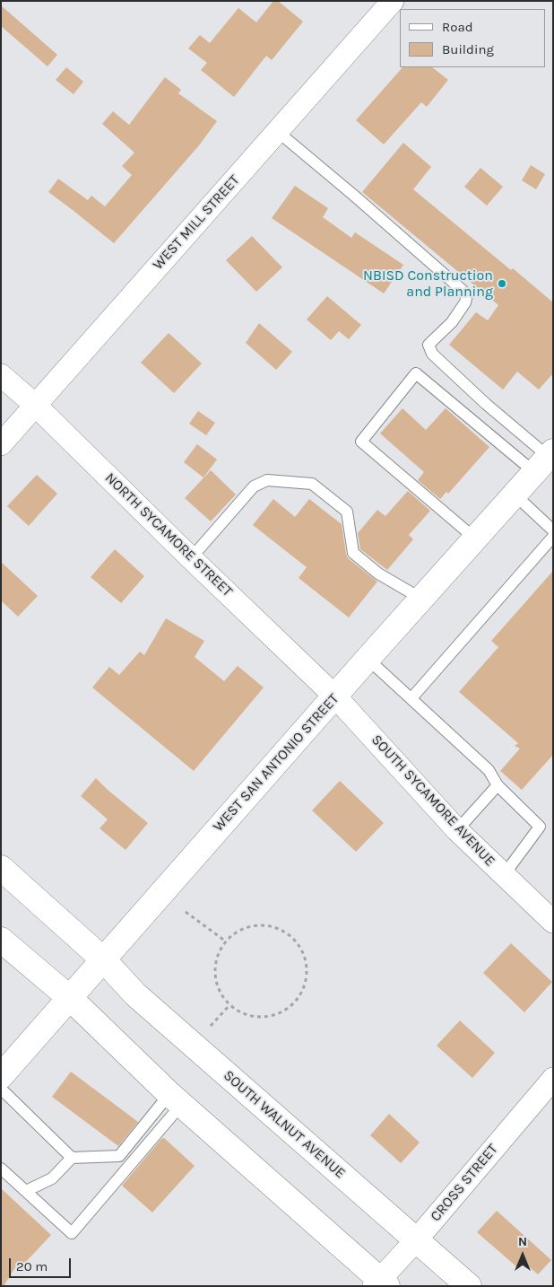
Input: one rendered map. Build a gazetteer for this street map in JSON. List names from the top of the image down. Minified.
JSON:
{"streets":{"main road":["WEST SAN ANTONIO STREET","SOUTH WALNUT AVENUE"],"street":["WEST MILL STREET","NORTH SYCAMORE STREET","SOUTH SYCAMORE AVENUE","CROSS STREET"]},"crossings":[["WEST MILL STREET","NORTH SYCAMORE STREET"],["NORTH SYCAMORE STREET","WEST SAN ANTONIO STREET"],["NORTH SYCAMORE STREET","SOUTH SYCAMORE AVENUE"],["WEST SAN ANTONIO STREET","SOUTH SYCAMORE AVENUE"],["WEST SAN ANTONIO STREET","SOUTH WALNUT AVENUE"],["SOUTH WALNUT AVENUE","CROSS STREET"]],"places":["NBISD Construction and Planning"],"legend":["Road","Building"],"scale_bar":"20 m","north":"top"}
